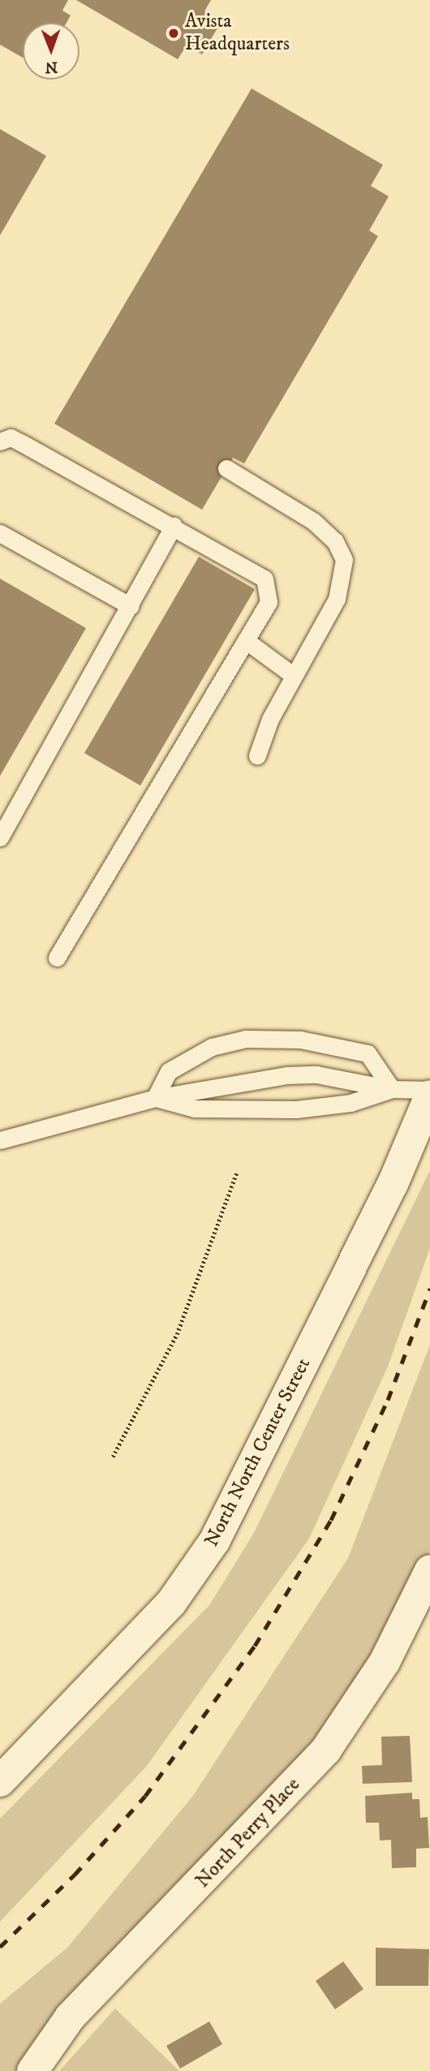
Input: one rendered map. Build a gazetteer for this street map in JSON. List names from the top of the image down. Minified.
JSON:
{"streets":{"street":["North North Center Street","North Perry Place"]},"places":["Avista Headquarters"],"north":"bottom"}
